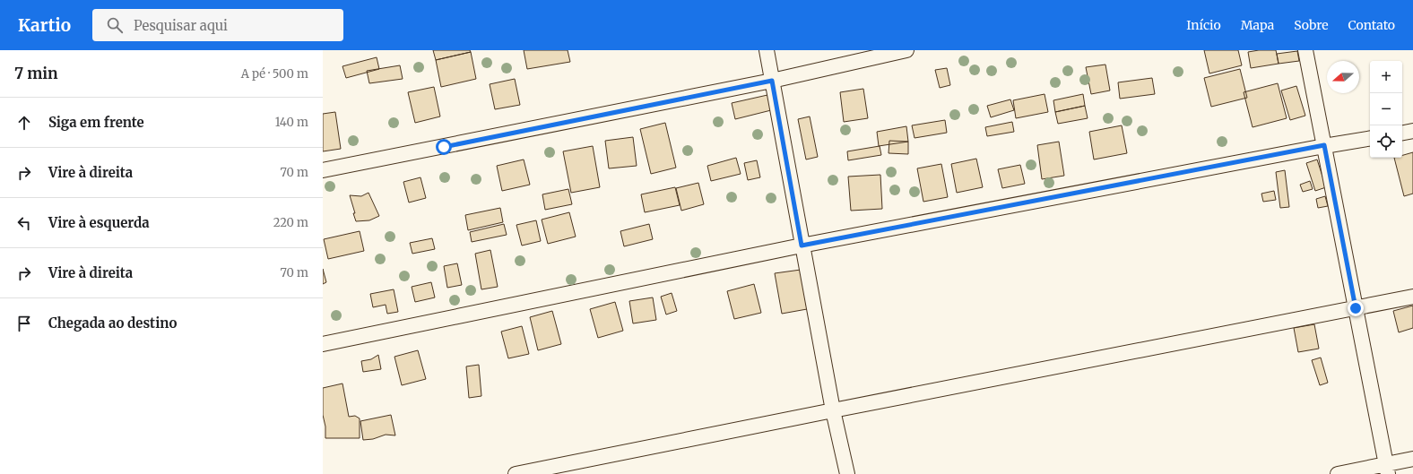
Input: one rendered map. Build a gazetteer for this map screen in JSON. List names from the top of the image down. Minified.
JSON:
{"north":"left","page":{"header":"Kartio","search":"Pesquisar aqui","nav":["Início","Mapa","Sobre","Contato"],"heading":["7 min","A pé · 500 m"],"map_buttons":["+","−"],"list":[["Siga em frente","140 m"],["Vire à direita","70 m"],["Vire à esquerda","220 m"],["Vire à direita","70 m"],"Chegada ao destino"]}}
